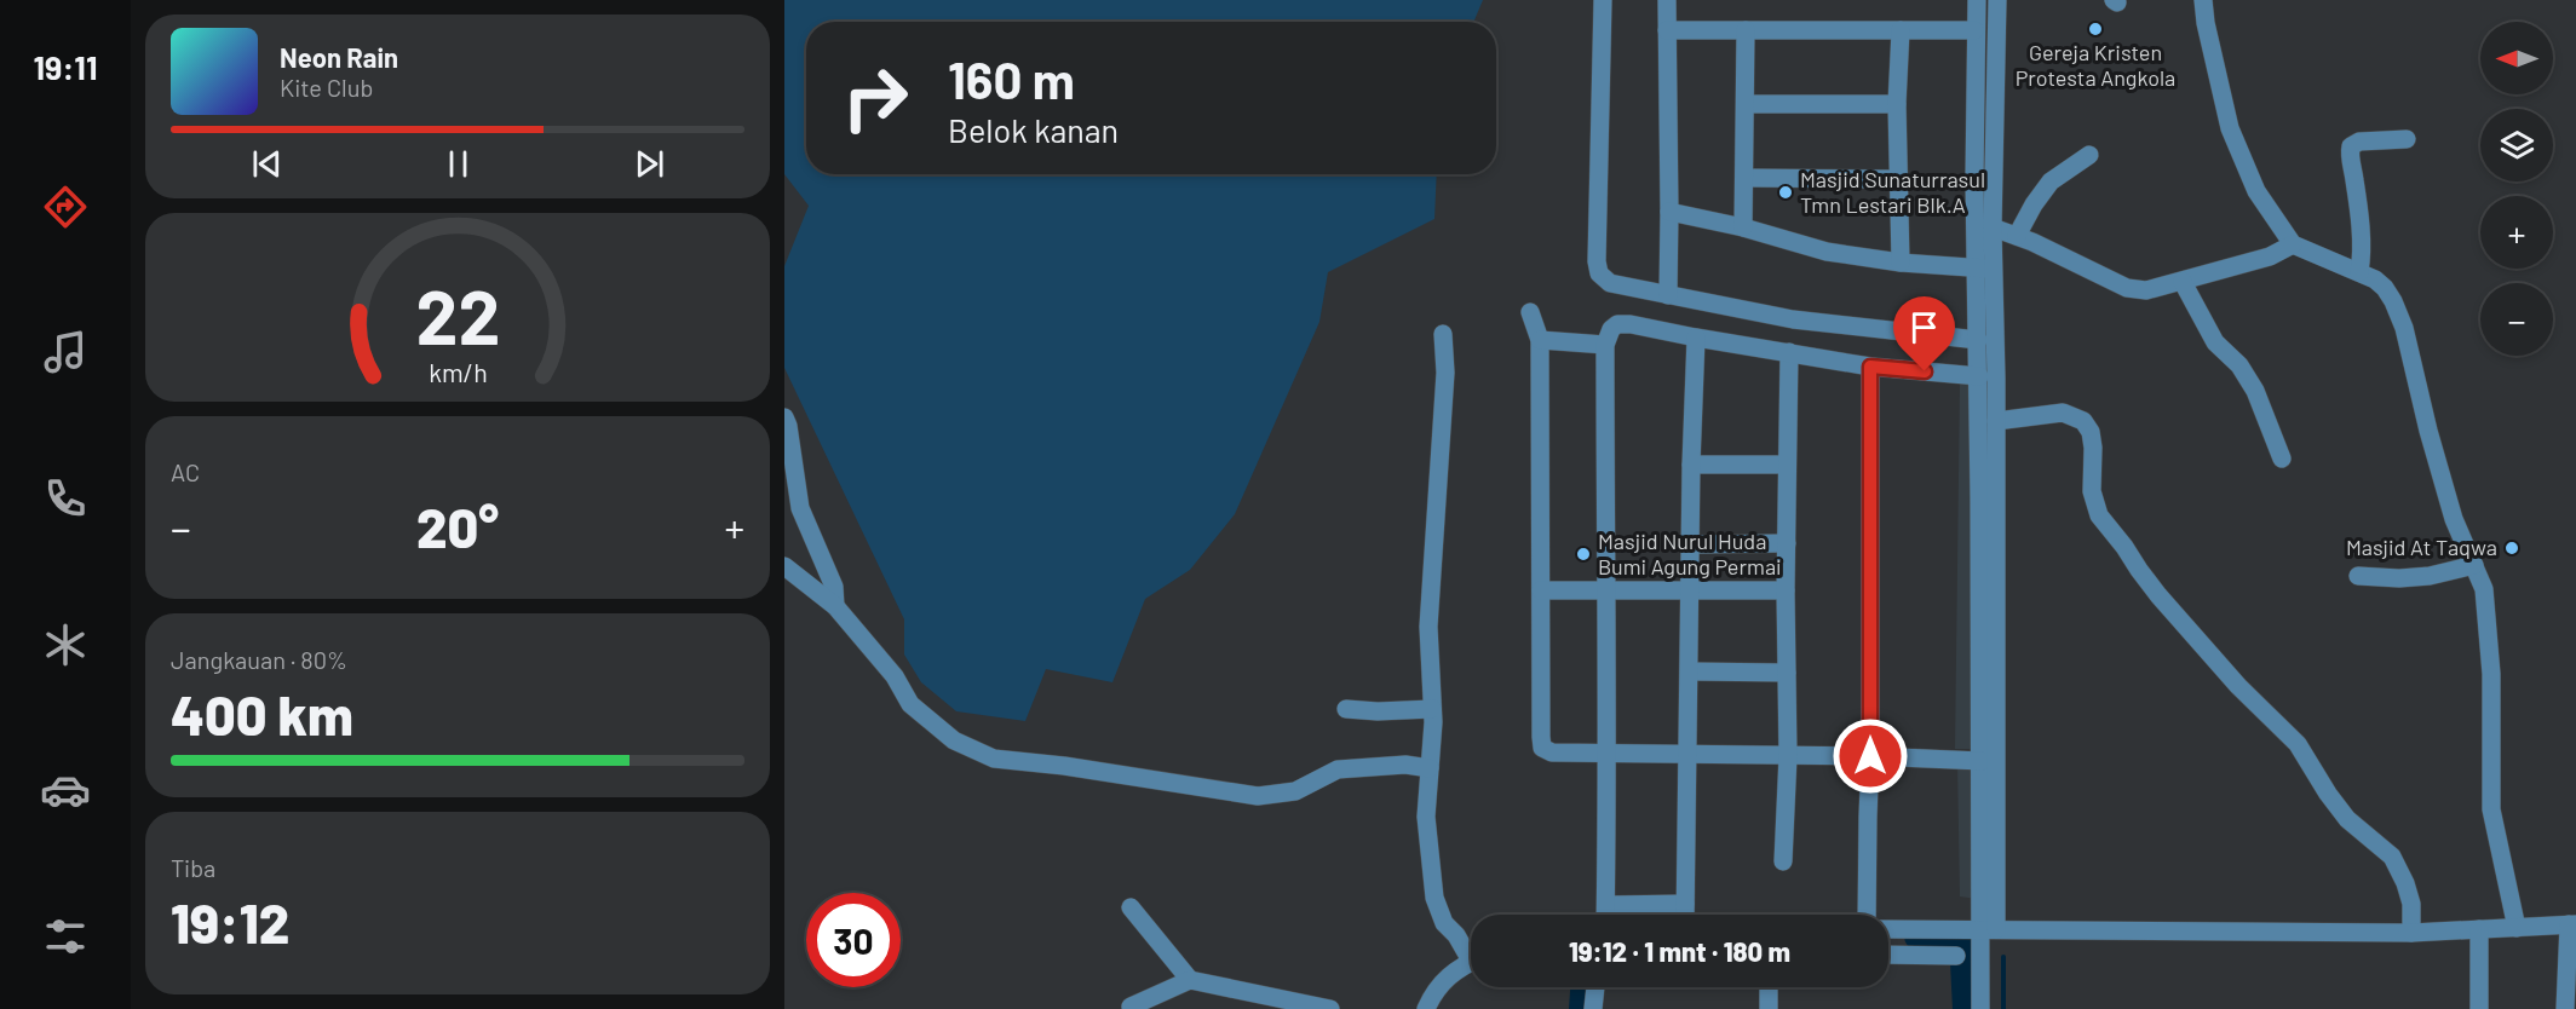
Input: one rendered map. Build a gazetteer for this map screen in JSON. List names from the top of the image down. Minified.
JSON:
{"places":["Gereja Kristen Protesta Angkola","Masjid Sunaturrasul Tmn Lestari Blk.A","Masjid At Taqwa","Masjid Nurul Huda Bumi Agung Permai"],"north":"left","page":{"tabs":"19:11","map_buttons":["+","−"],"turn":["160 m","Belok kanan"],"song":["Neon Rain","Kite Club"],"tile":["AC",["Jangkauan · 80%","400 km"],["Tiba","19:12"]],"heat":["−","20°","+"],"limit":"30","trip":"19:12 · 1 mnt · 180 m","gauge":["22","km/h"]}}
